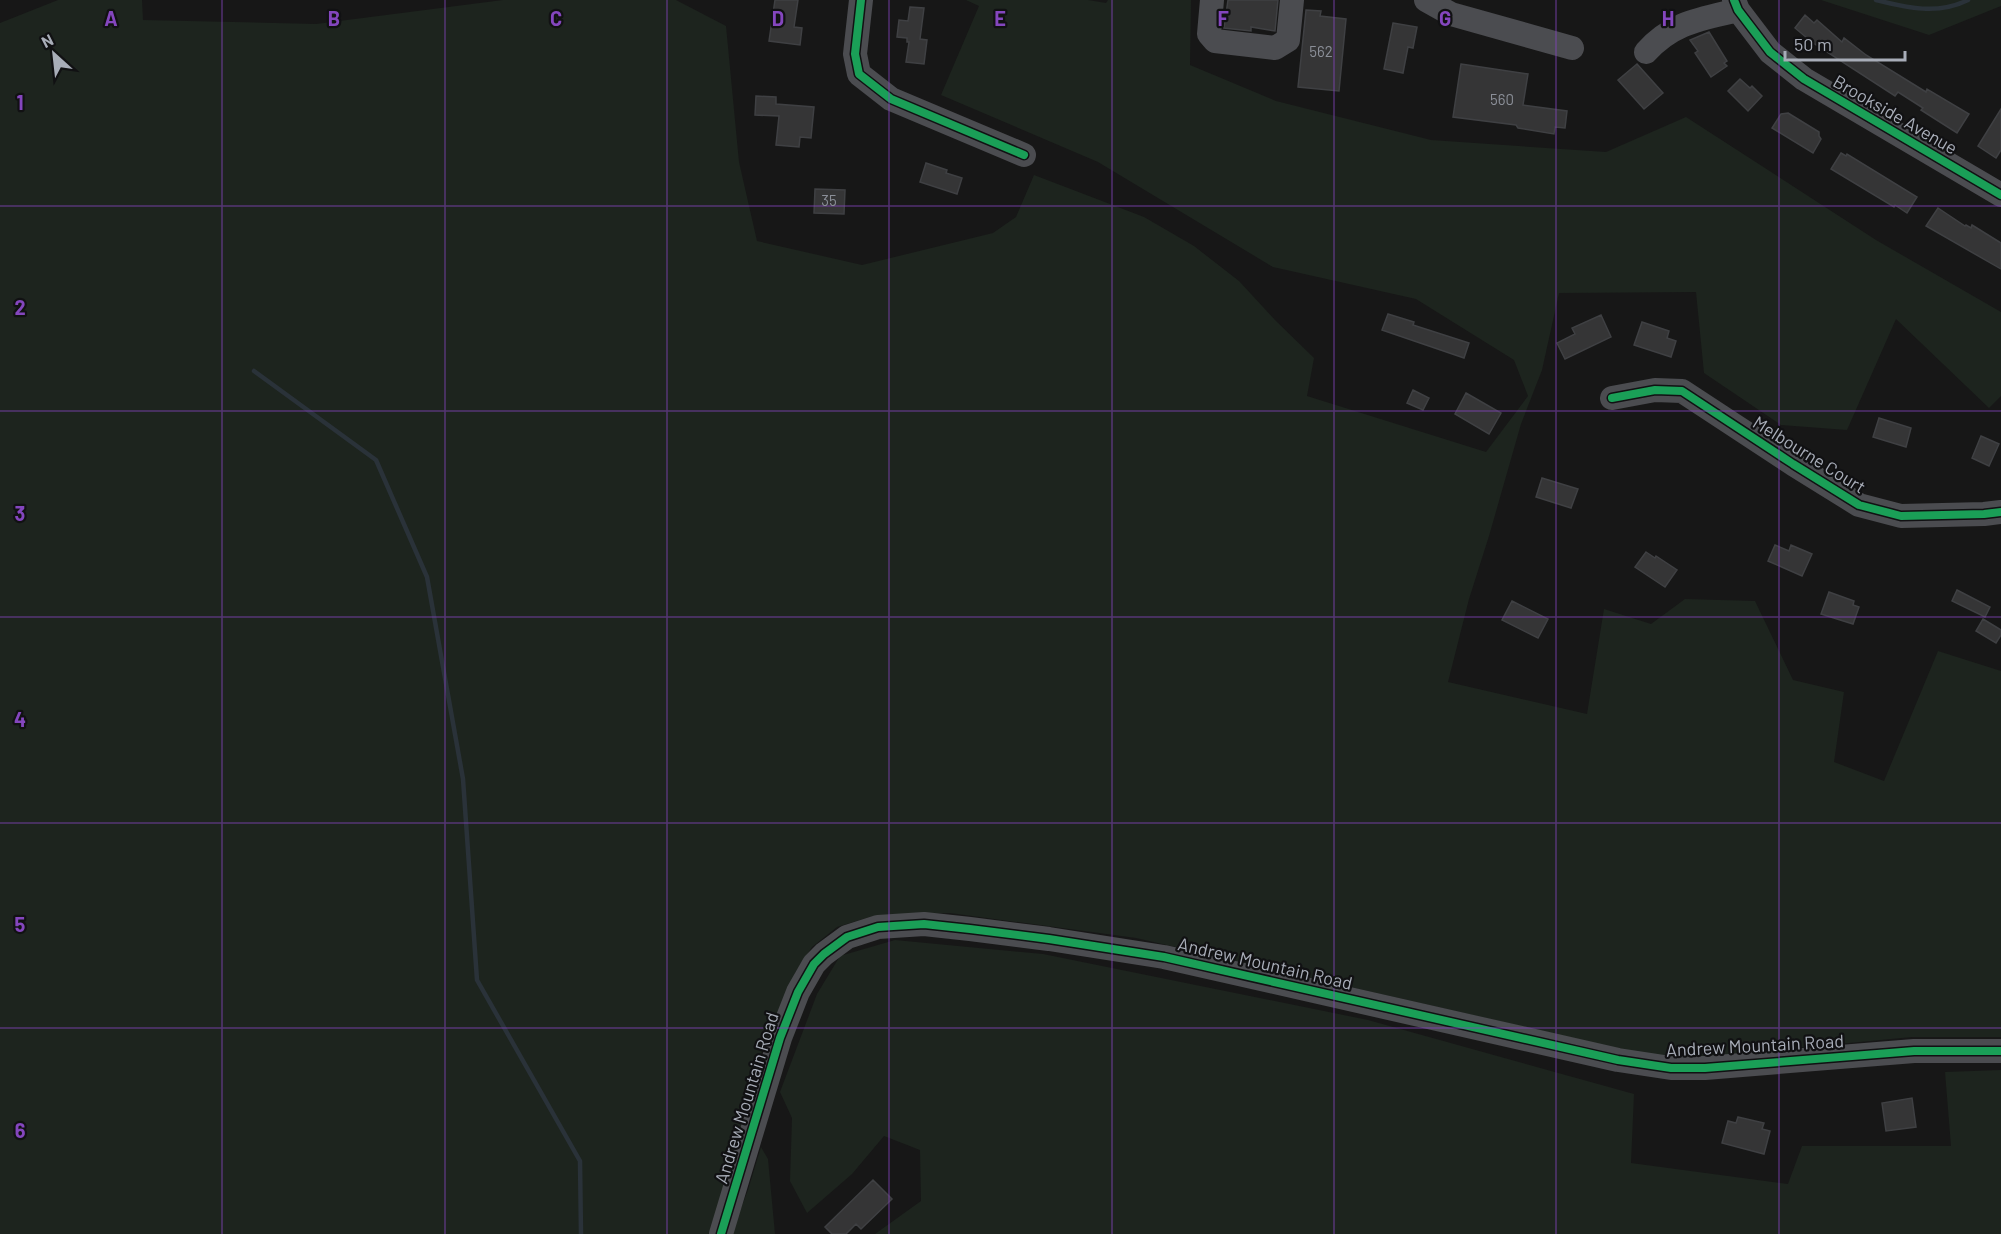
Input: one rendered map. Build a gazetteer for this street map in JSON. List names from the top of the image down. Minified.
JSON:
{"streets":{"street":["Brookside Avenue","Melbourne Court","Andrew Mountain Road"]},"house_numbers":["562","560","35"],"scale_bar":"50 m","north":"top left","grid":{"columns":["A","B","C","D","E","F","G","H"],"rows":["1","2","3","4","5","6"]}}
